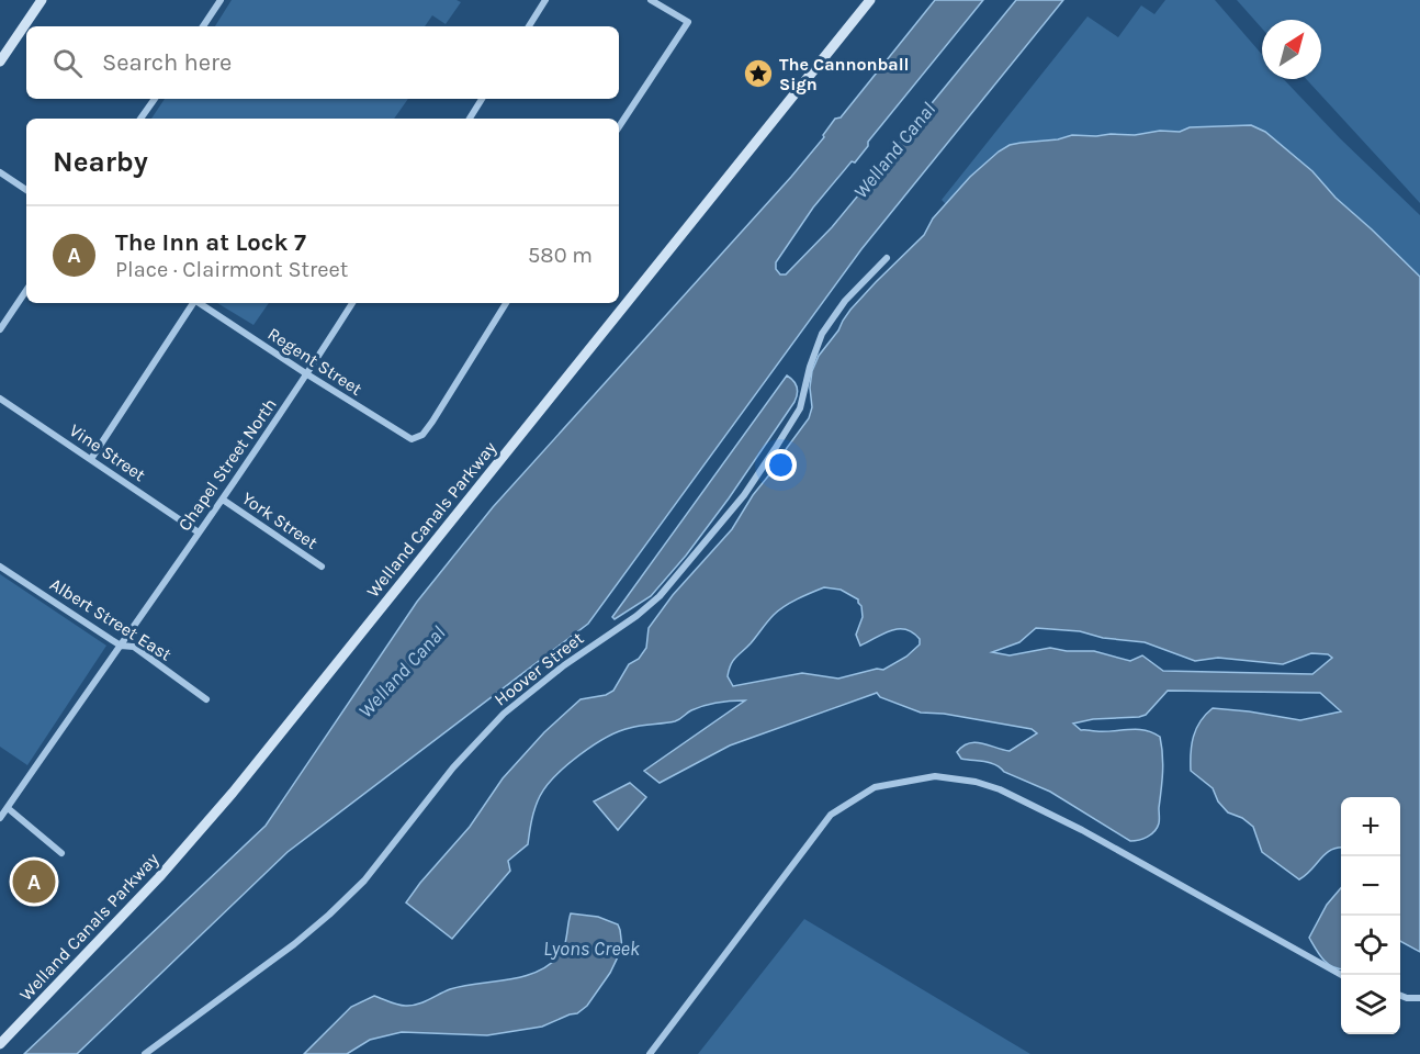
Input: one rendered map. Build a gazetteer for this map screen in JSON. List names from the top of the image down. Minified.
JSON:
{"streets":{"street":["Regent Street","Vine Street","Chapel Street North","Welland Canals Parkway","York Street","Albert Street East","Hoover Street"]},"crossings":[["Regent Street","Chapel Street North"],["Vine Street","Chapel Street North"],["Chapel Street North","York Street"],["Chapel Street North","Albert Street East"]],"water":["Welland Canal","Lyons Creek"],"places":{"place":["The Cannonball Sign"]},"north":"top right","page":{"search":"Search here","heading":"Nearby","list":[{"mark":"A","name":"The Inn at Lock 7","note":"Place · Clairmont Street","value":"580 m"}],"map_buttons":["+","−"],"pins":"A"}}
